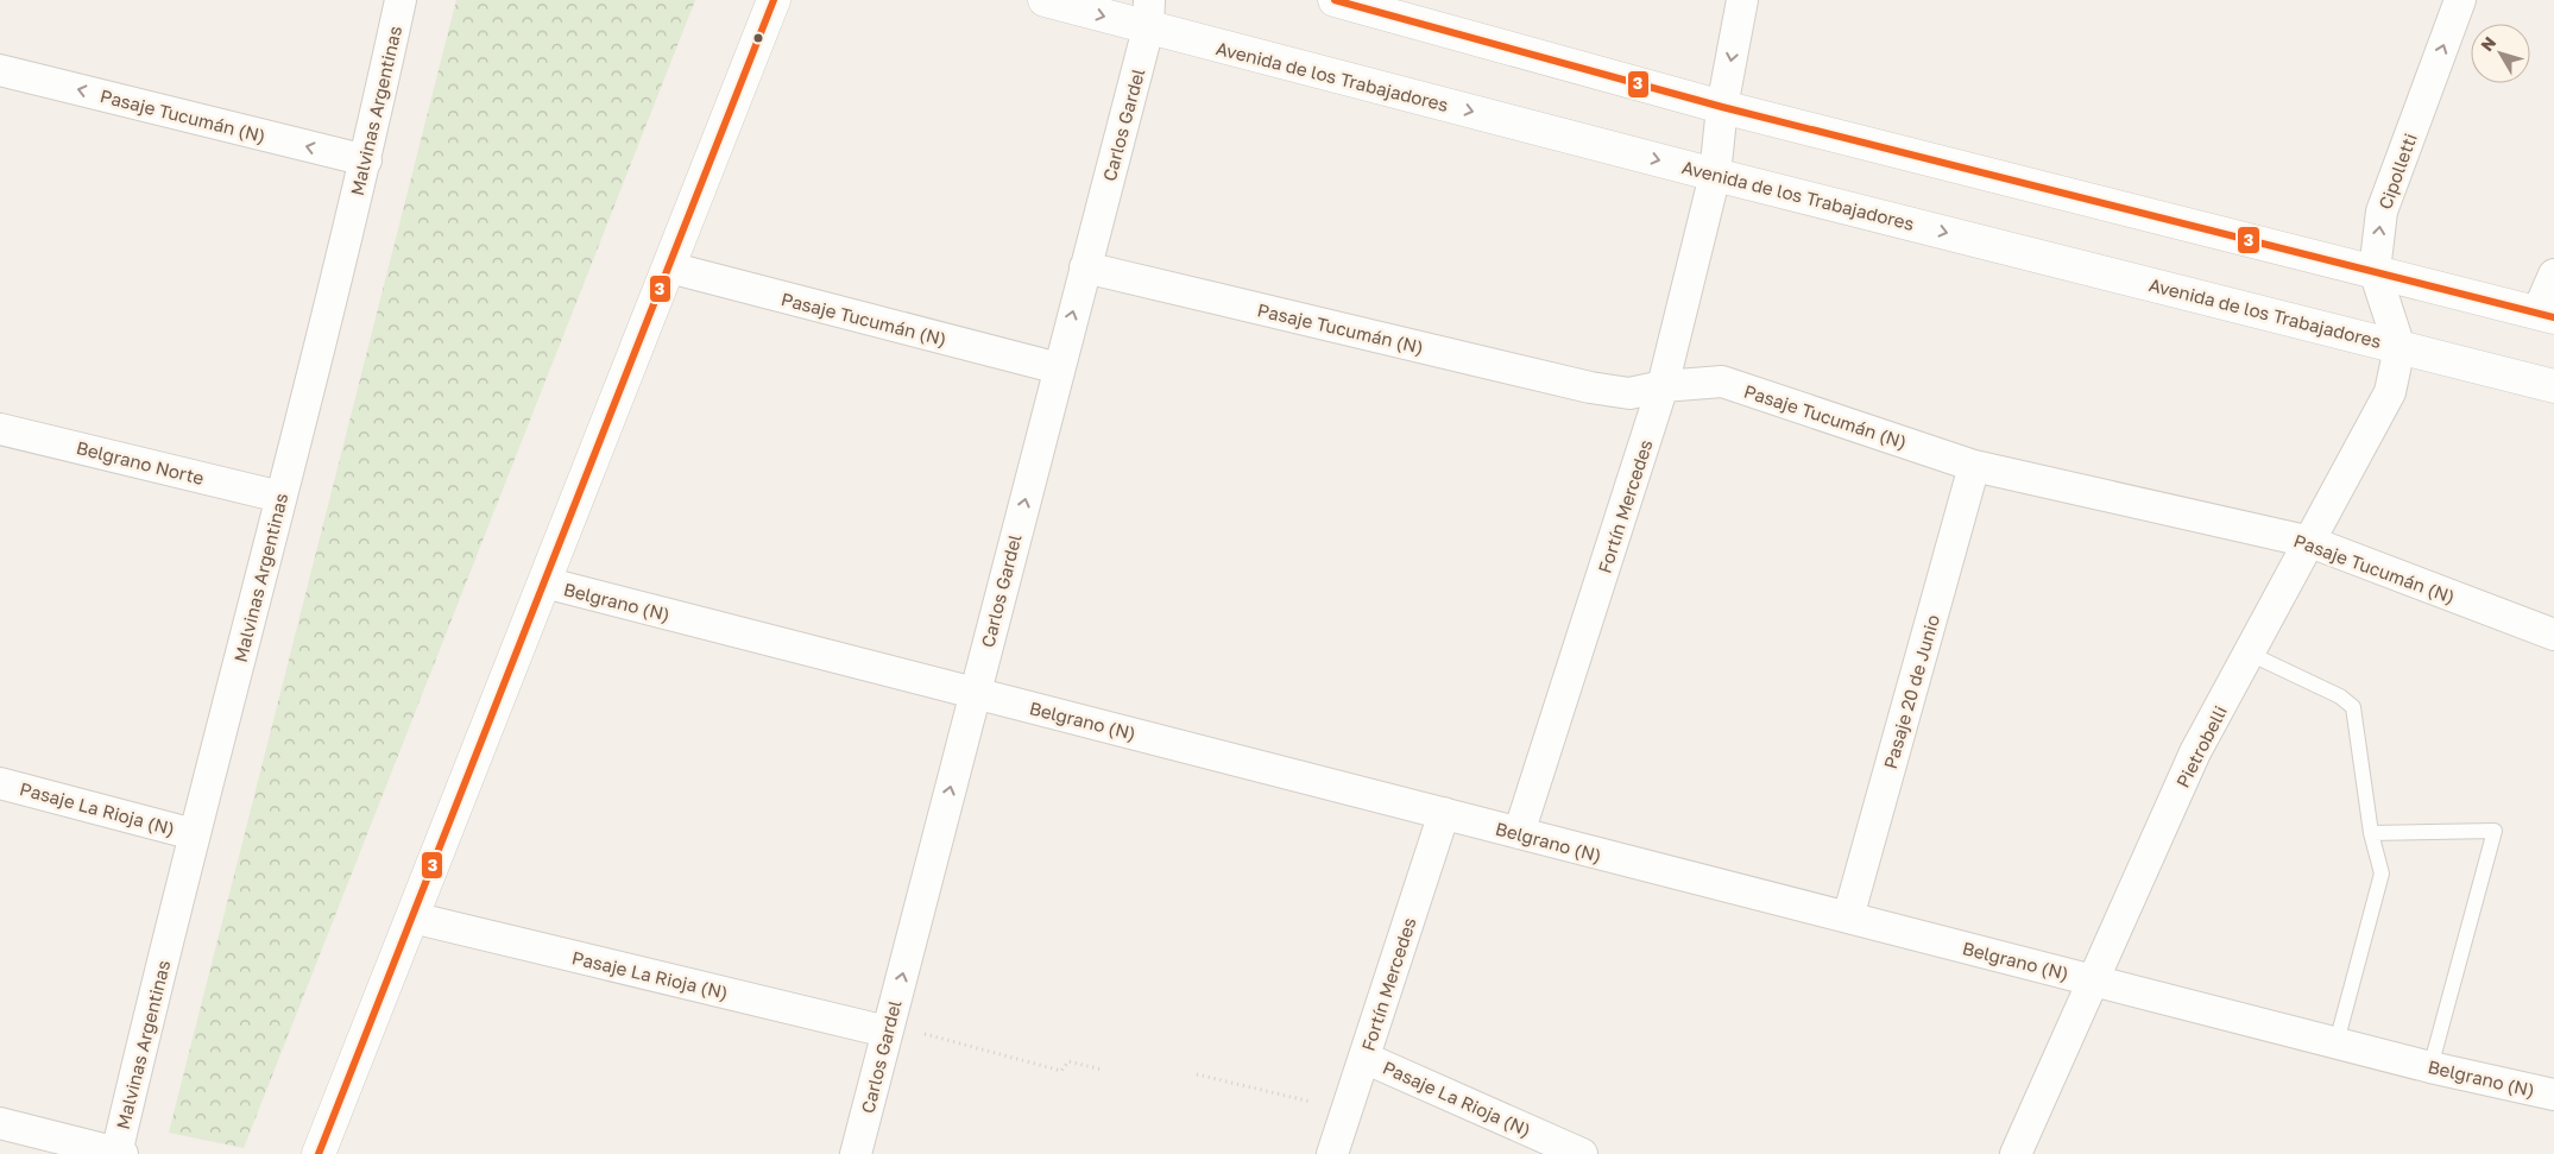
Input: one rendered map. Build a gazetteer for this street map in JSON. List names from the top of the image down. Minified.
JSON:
{"streets":{"street":["Avenida de los Trabajadores","Malvinas Argentinas","Pasaje Tucumán (N)","Carlos Gardel","Cipolletti","Belgrano Norte","Fortín Mercedes","Belgrano (N)","Pasaje 20 de Junio","Pietrobelli","Pasaje La Rioja (N)"]},"crossings":[["Avenida de los Trabajadores","Carlos Gardel"],["Avenida de los Trabajadores","Cipolletti"],["Avenida de los Trabajadores","Fortín Mercedes"],["Avenida de los Trabajadores","Pietrobelli"],["Malvinas Argentinas","Pasaje Tucumán (N)"],["Malvinas Argentinas","Belgrano Norte"],["Malvinas Argentinas","Pasaje La Rioja (N)"],["Pasaje Tucumán (N)","Carlos Gardel"],["Pasaje Tucumán (N)","Fortín Mercedes"],["Pasaje Tucumán (N)","Pasaje 20 de Junio"],["Pasaje Tucumán (N)","Pietrobelli"],["Carlos Gardel","Belgrano (N)"],["Carlos Gardel","Pasaje La Rioja (N)"],["Cipolletti","Pietrobelli"],["Fortín Mercedes","Belgrano (N)"],["Fortín Mercedes","Pasaje La Rioja (N)"],["Belgrano (N)","Pasaje 20 de Junio"],["Belgrano (N)","Pietrobelli"]],"one_way":["Carlos Gardel","Cipolletti"],"lines":["transit line 3"],"north":"top left"}
